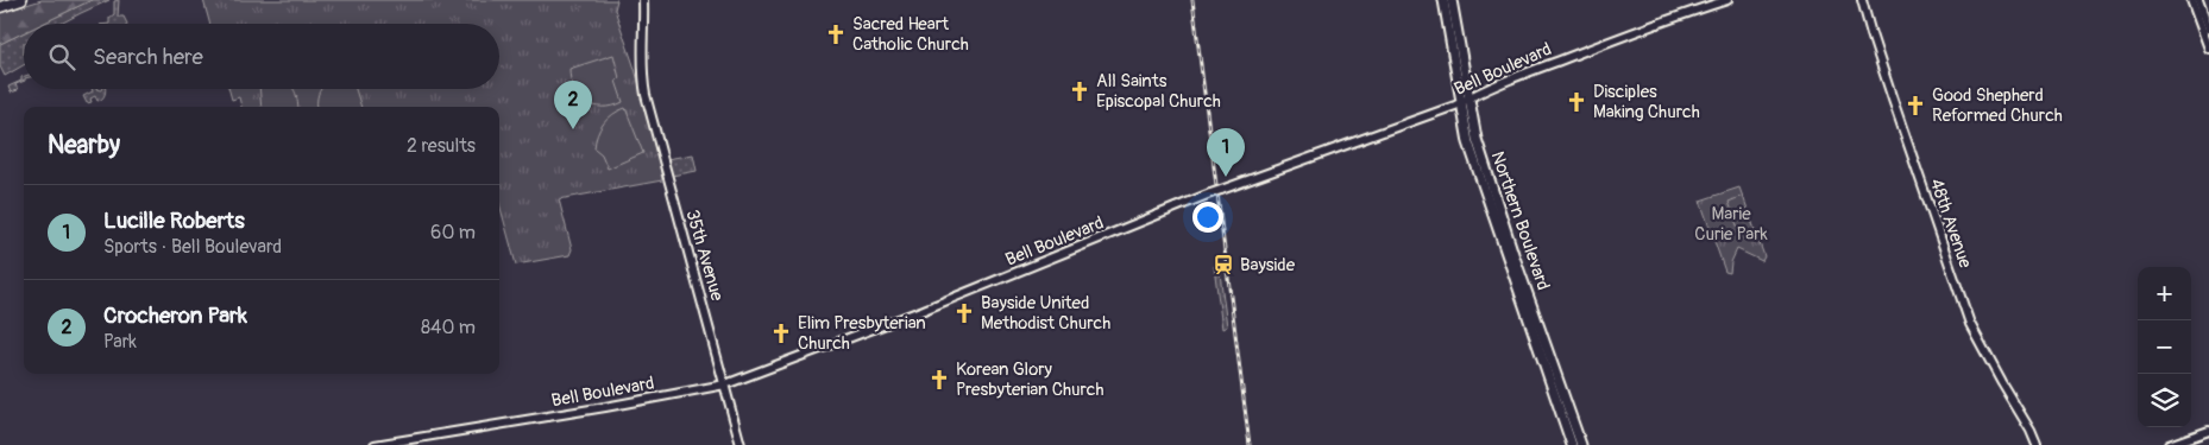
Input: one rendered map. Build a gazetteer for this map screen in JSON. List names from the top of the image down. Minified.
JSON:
{"streets":{"main road":["Northern Boulevard"],"street":["Bell Boulevard","48th Avenue","35th Avenue"]},"crossings":[["Bell Boulevard","Northern Boulevard"],["Bell Boulevard","35th Avenue"]],"parks":["Marie Curie Park"],"places":{"church":["Sacred Heart Catholic Church","All Saints Episcopal Church","Disciples Making Church","Good Shepherd Reformed Church","Bayside United Methodist Church","Elim Presbyterian Church","Korean Glory Presbyterian Church"],"station":["Bayside"]},"page":{"search":"Search here","pins":["2","1"],"heading":["Nearby","2 results"],"list":[{"mark":"1","name":"Lucille Roberts","note":"Sports · Bell Boulevard","value":"60 m"},{"mark":"2","name":"Crocheron Park","note":"Park","value":"840 m"}],"map_buttons":["+","−"]}}
